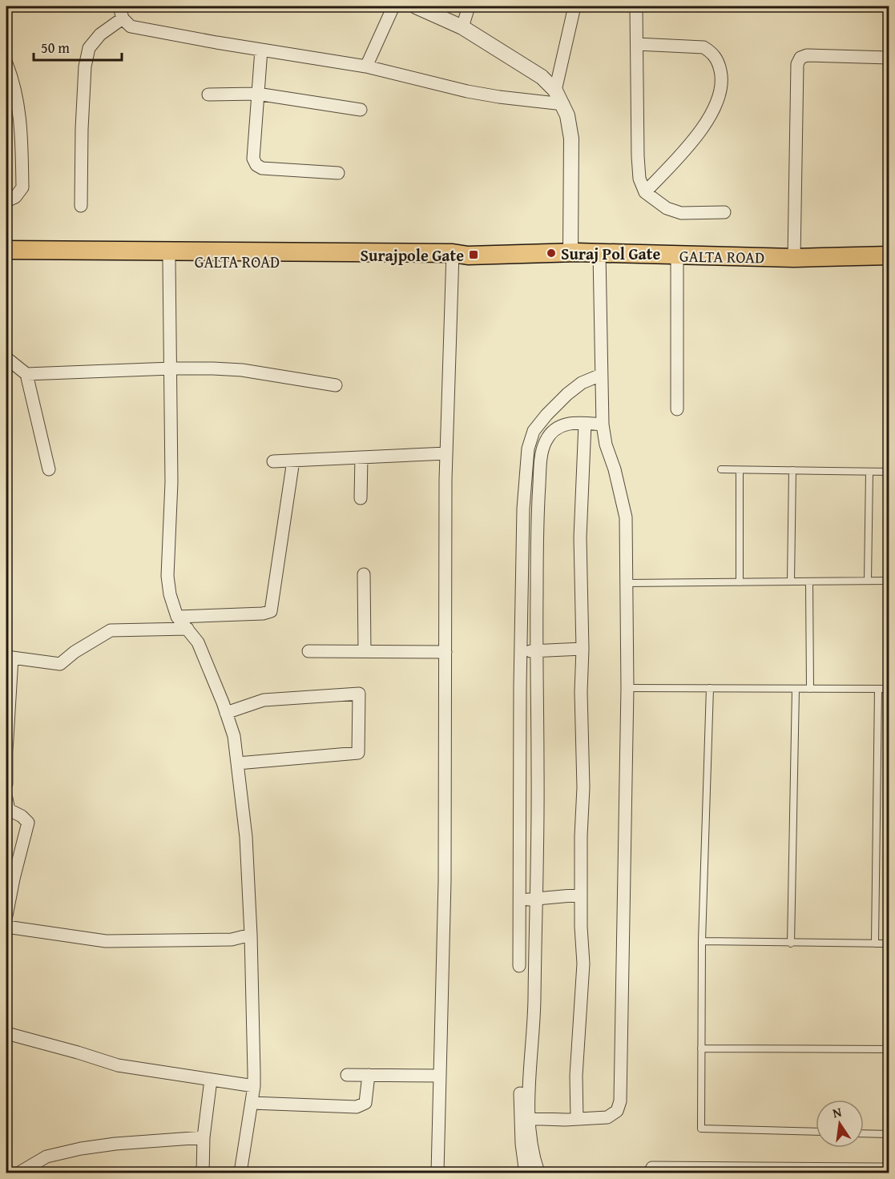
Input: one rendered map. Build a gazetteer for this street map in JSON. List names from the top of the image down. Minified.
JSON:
{"streets":{"main road":["GALTA ROAD"]},"places":{"other":["Suraj Pol Gate"],"transit":["Surajpole Gate"]},"scale_bar":"50 m","north":"top"}
